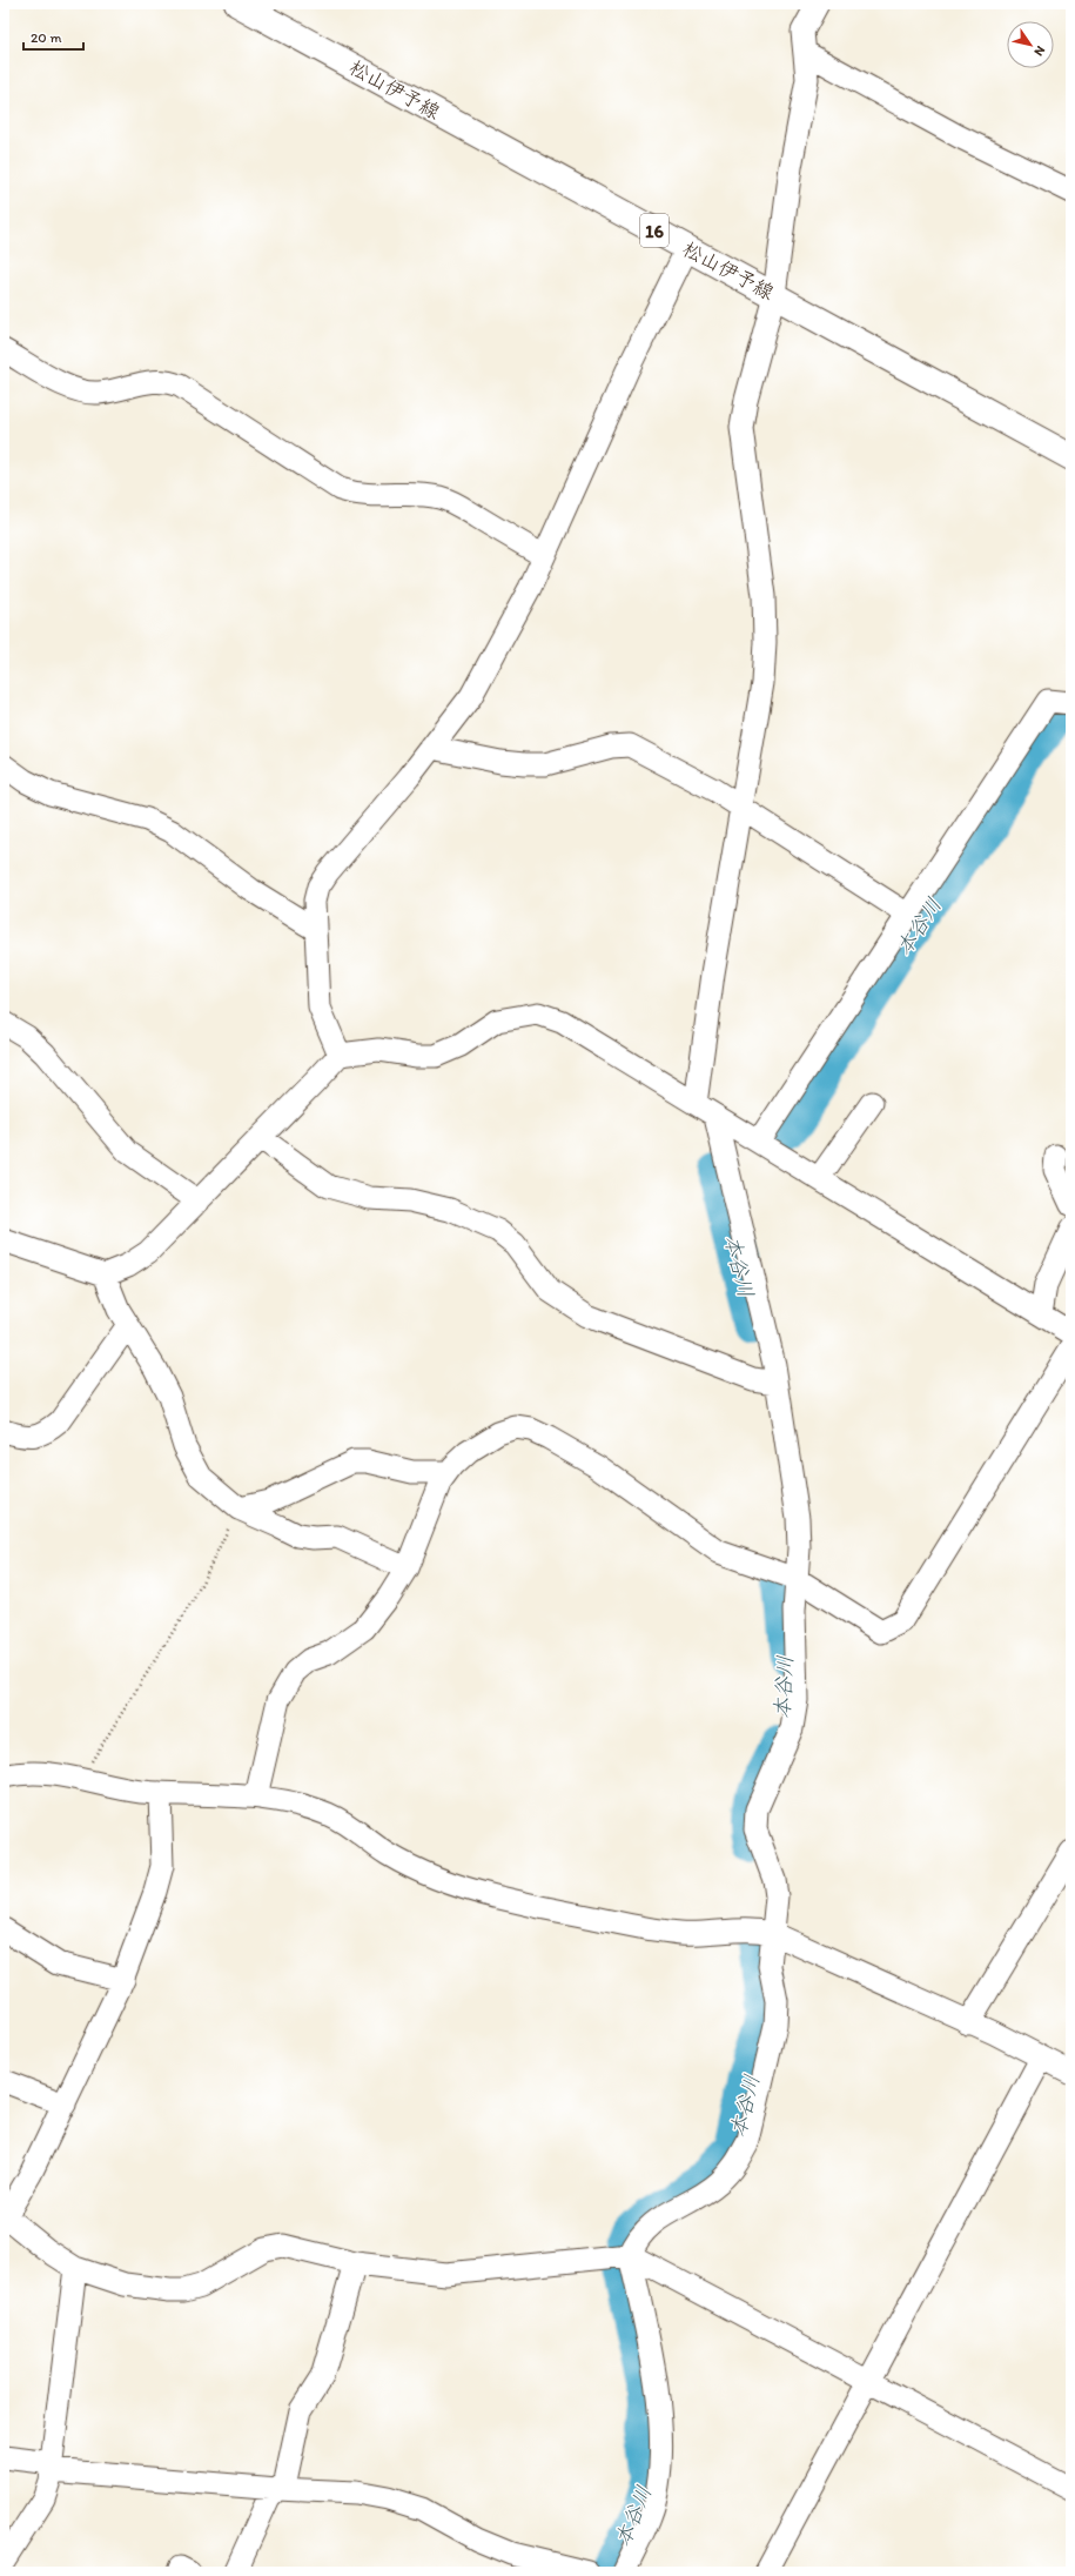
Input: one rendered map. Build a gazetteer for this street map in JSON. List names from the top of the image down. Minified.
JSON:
{"streets":{"main road":["松山伊予線","16"]},"water":["本谷川"],"scale_bar":"20 m","north":"bottom right"}
